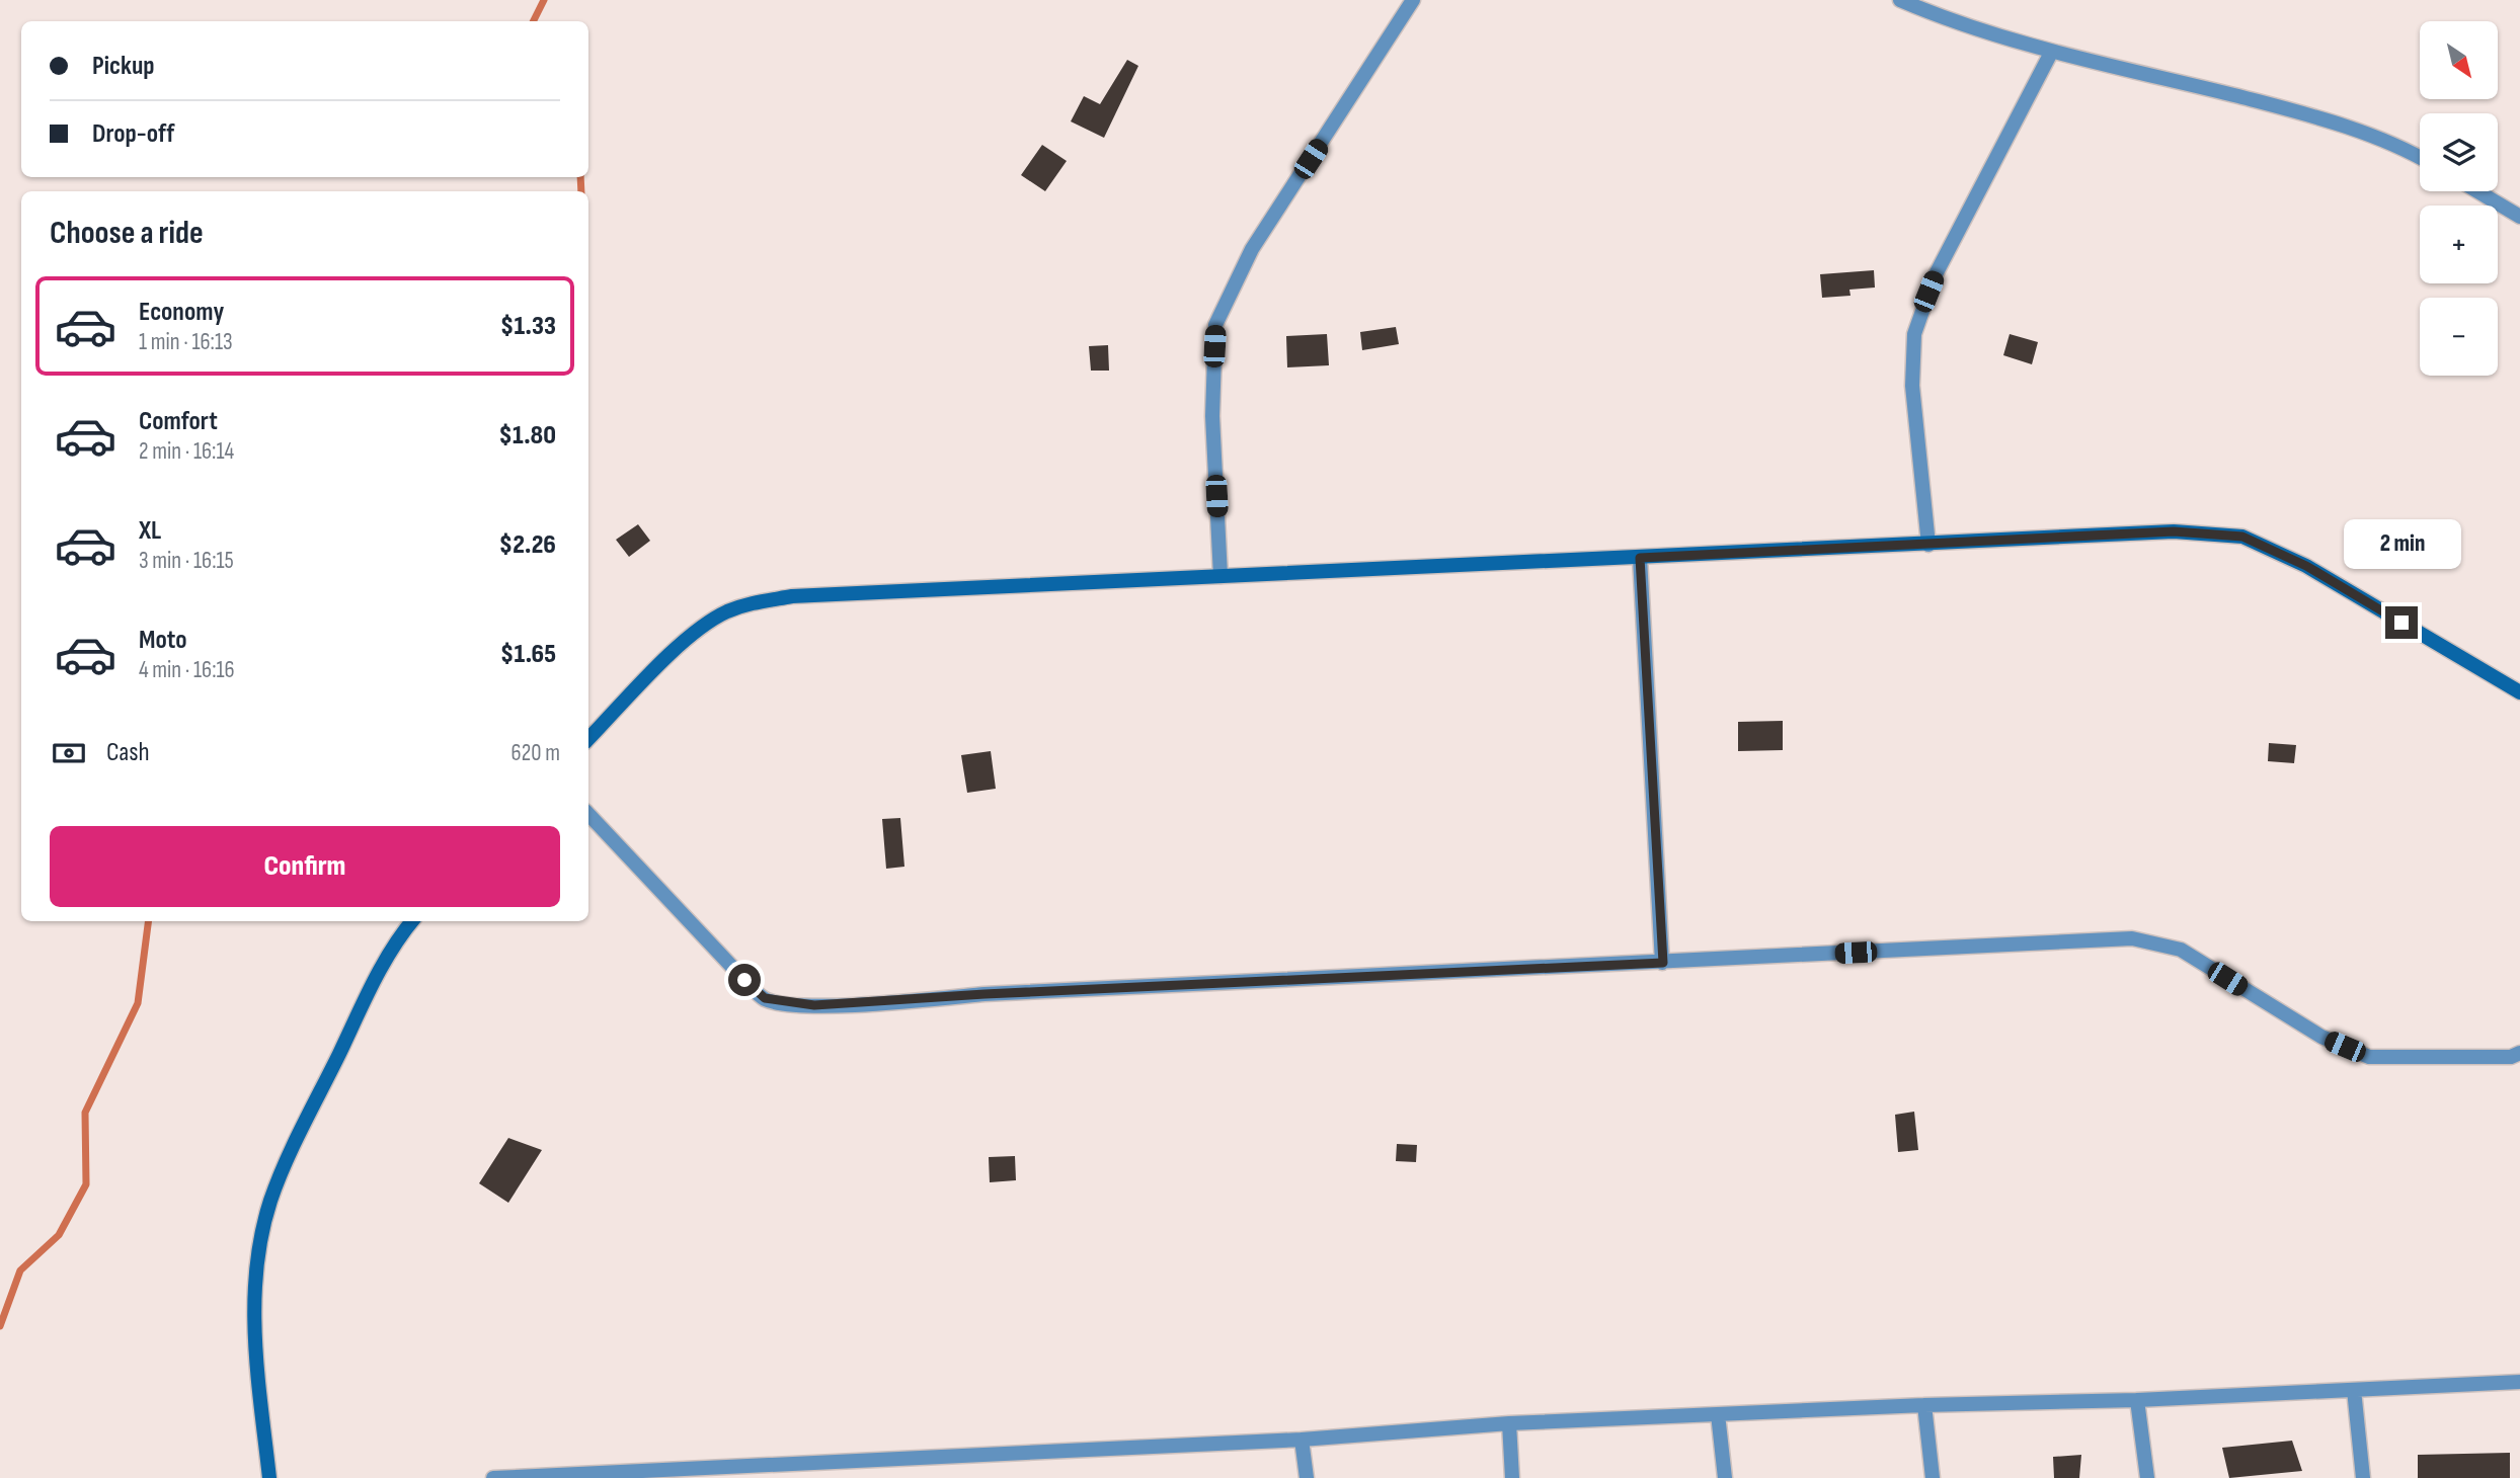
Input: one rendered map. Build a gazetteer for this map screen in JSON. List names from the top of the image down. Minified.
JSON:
{"north":"bottom right","page":{"map_buttons":["+","−"],"banner":["Pickup","Drop-off"],"heading":"Choose a ride","list":[{"name":"Economy","note":"1 min · 16:13","value":"$1.33"},{"name":"Comfort","note":"2 min · 16:14","value":"$1.80"},{"name":"XL","note":"3 min · 16:15","value":"$2.26"},{"name":"Moto","note":"4 min · 16:16","value":"$1.65"}],"bubble":"2 min","pay":["Cash","620 m"],"buttons":"Confirm"}}
